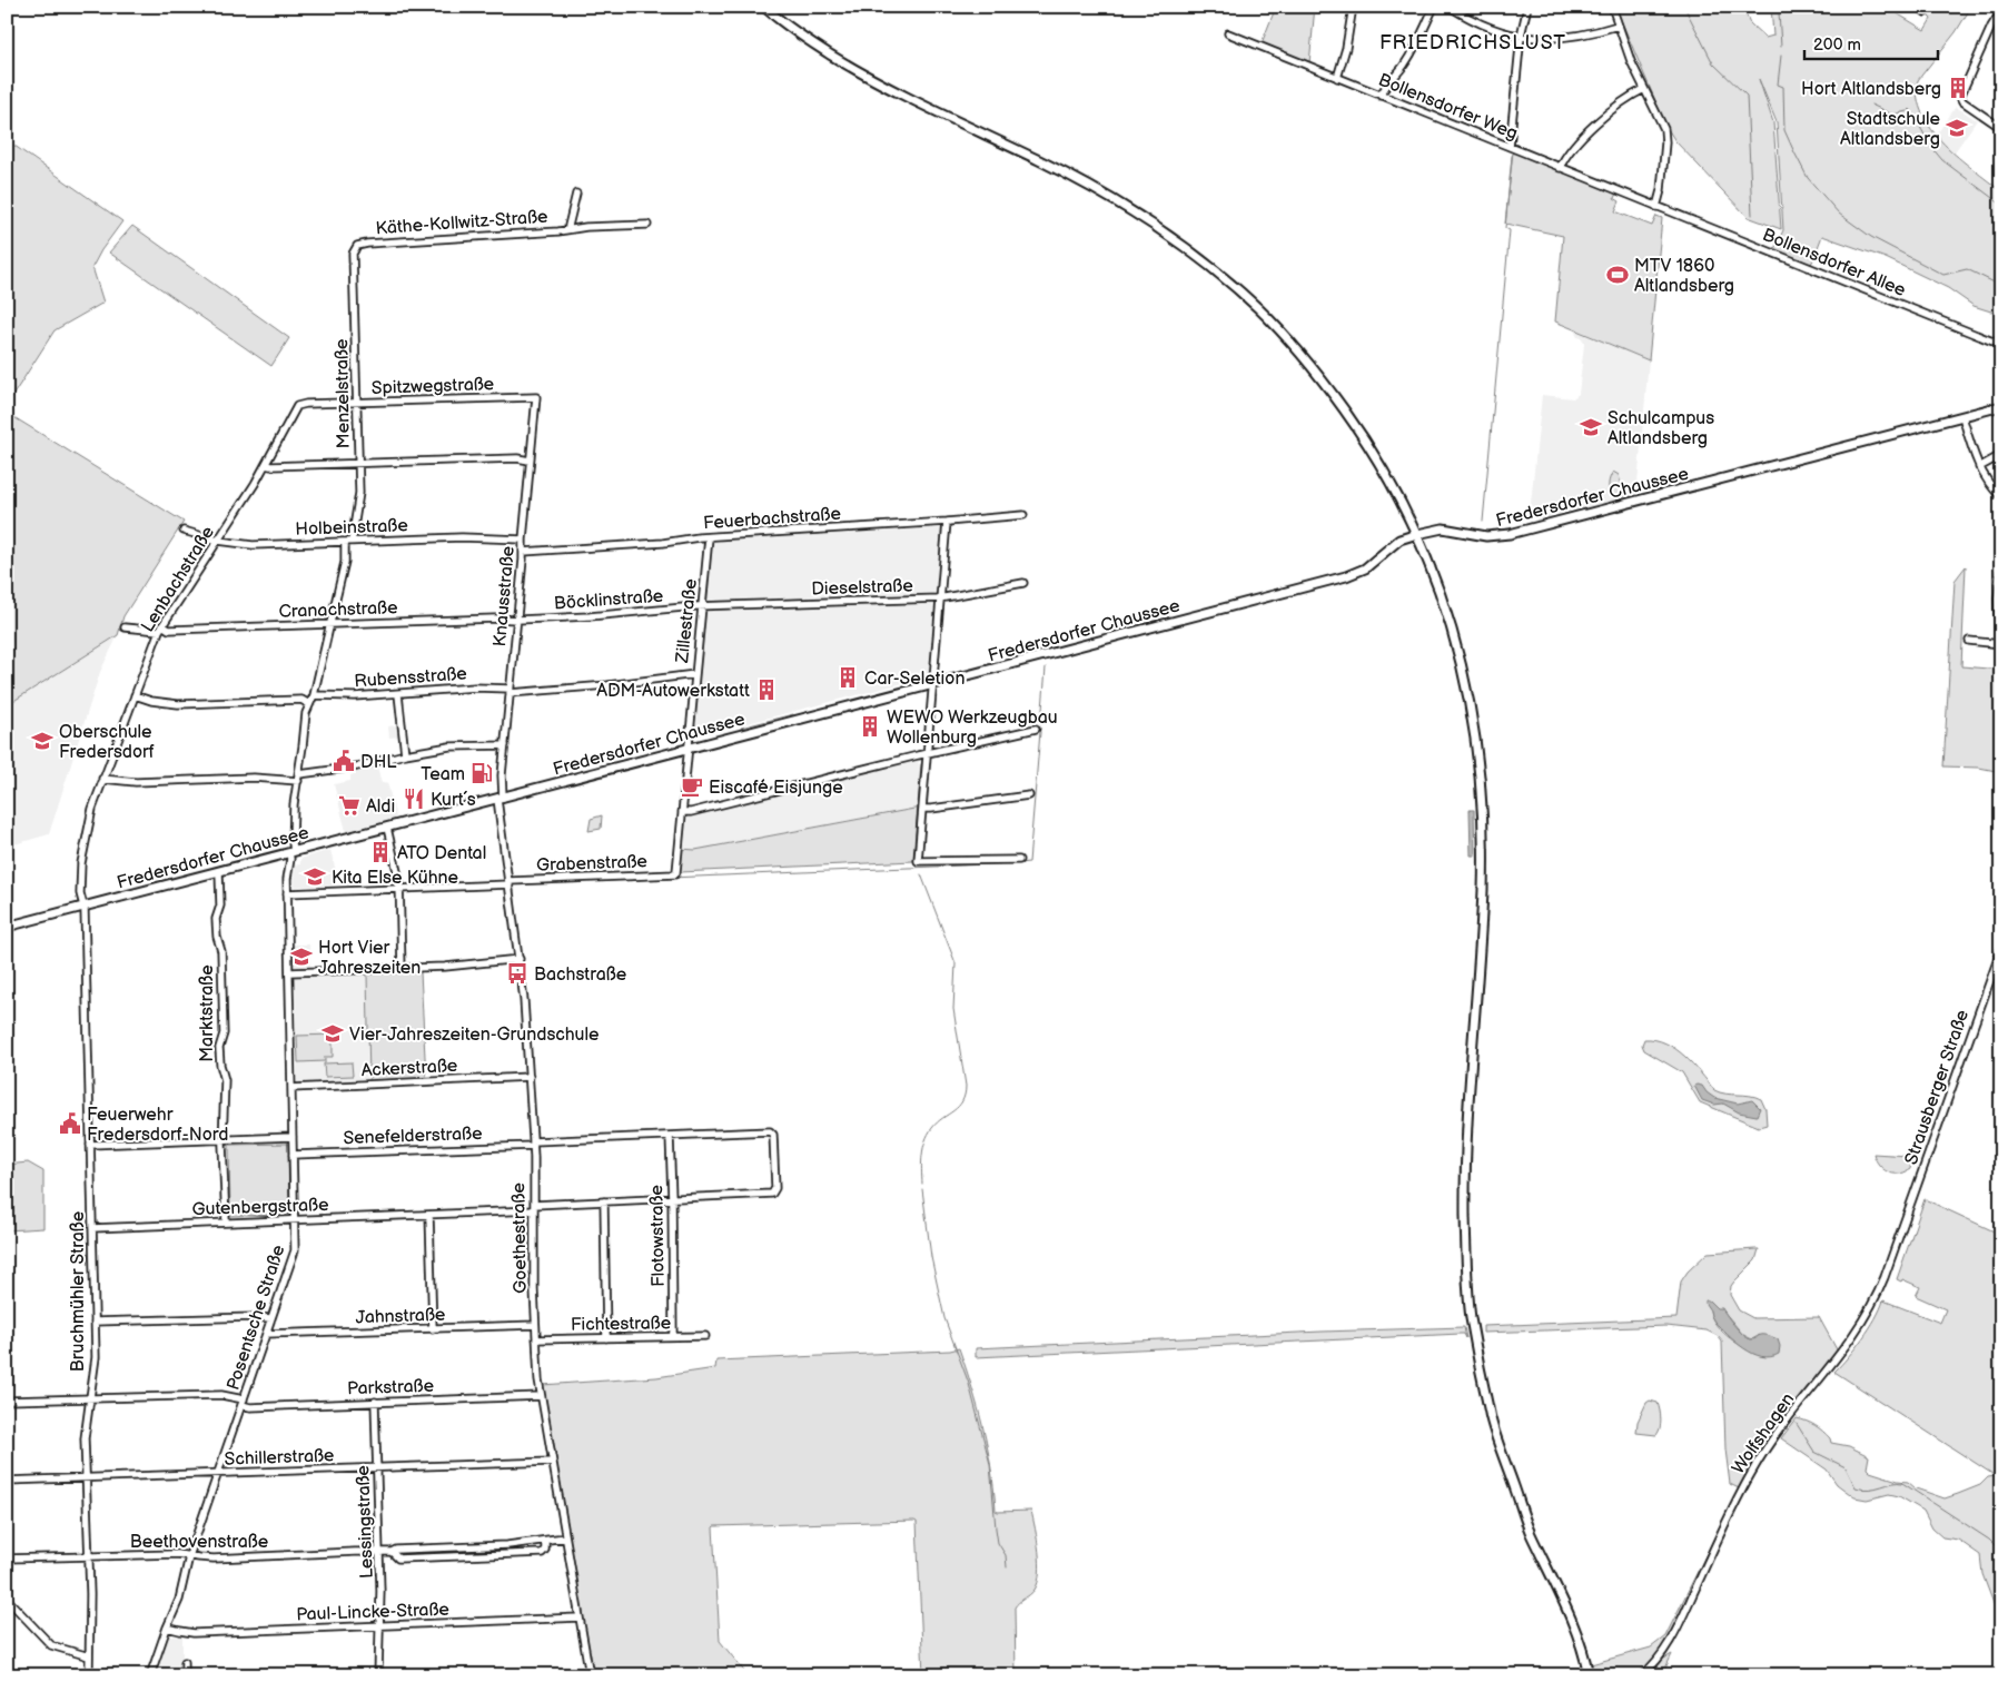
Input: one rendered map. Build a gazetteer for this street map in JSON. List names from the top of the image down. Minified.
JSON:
{"streets":{"main road":["Fredersdorfer Chaussee"],"street":["Bollensdorfer Weg","Käthe-Kollwitz-Straße","Bollensdorfer Allee","Spitzwegstraße","Menzelstraße","Feuerbachstraße","Holbeinstraße","Lenbachstraße","Dieselstraße","Knausstraße","Böcklinstraße","Cranachstraße","Zillestraße","Rubensstraße","Grabenstraße","Marktstraße","Ackerstraße","Strausberger Straße","Senefelderstraße","Gutenbergstraße","Flotowstraße","Goethestraße","Bruchmühler Straße","Jahnstraße","Posentsche Straße","Fichtestraße","Parkstraße","Wolfshagen","Schillerstraße","Lessingstraße","Beethovenstraße","Paul-Lincke-Straße"]},"crossings":[["Bollensdorfer Weg","Bollensdorfer Allee"],["Käthe-Kollwitz-Straße","Menzelstraße"],["Spitzwegstraße","Menzelstraße"],["Spitzwegstraße","Lenbachstraße"],["Spitzwegstraße","Knausstraße"],["Menzelstraße","Fredersdorfer Chaussee"],["Menzelstraße","Holbeinstraße"],["Menzelstraße","Cranachstraße"],["Menzelstraße","Rubensstraße"],["Menzelstraße","Posentsche Straße"],["Fredersdorfer Chaussee","Lenbachstraße"],["Fredersdorfer Chaussee","Knausstraße"],["Fredersdorfer Chaussee","Zillestraße"],["Fredersdorfer Chaussee","Marktstraße"],["Fredersdorfer Chaussee","Goethestraße"],["Fredersdorfer Chaussee","Bruchmühler Straße"],["Fredersdorfer Chaussee","Posentsche Straße"],["Feuerbachstraße","Knausstraße"],["Feuerbachstraße","Zillestraße"],["Holbeinstraße","Lenbachstraße"],["Holbeinstraße","Knausstraße"],["Lenbachstraße","Cranachstraße"],["Lenbachstraße","Bruchmühler Straße"],["Dieselstraße","Böcklinstraße"],["Dieselstraße","Zillestraße"],["Knausstraße","Böcklinstraße"],["Knausstraße","Cranachstraße"],["Knausstraße","Rubensstraße"],["Knausstraße","Goethestraße"],["Böcklinstraße","Cranachstraße"],["Böcklinstraße","Zillestraße"],["Zillestraße","Rubensstraße"],["Zillestraße","Grabenstraße"],["Grabenstraße","Goethestraße"],["Grabenstraße","Posentsche Straße"],["Marktstraße","Gutenbergstraße"],["Ackerstraße","Goethestraße"],["Ackerstraße","Posentsche Straße"],["Strausberger Straße","Wolfshagen"],["Senefelderstraße","Gutenbergstraße"],["Senefelderstraße","Flotowstraße"],["Senefelderstraße","Goethestraße"],["Senefelderstraße","Posentsche Straße"],["Gutenbergstraße","Flotowstraße"],["Gutenbergstraße","Goethestraße"],["Gutenbergstraße","Bruchmühler Straße"],["Gutenbergstraße","Posentsche Straße"],["Flotowstraße","Fichtestraße"],["Goethestraße","Jahnstraße"],["Goethestraße","Fichtestraße"],["Goethestraße","Parkstraße"],["Goethestraße","Schillerstraße"],["Goethestraße","Beethovenstraße"],["Goethestraße","Paul-Lincke-Straße"],["Bruchmühler Straße","Parkstraße"],["Bruchmühler Straße","Schillerstraße"],["Bruchmühler Straße","Beethovenstraße"],["Jahnstraße","Posentsche Straße"],["Posentsche Straße","Parkstraße"],["Posentsche Straße","Schillerstraße"],["Posentsche Straße","Beethovenstraße"],["Posentsche Straße","Paul-Lincke-Straße"],["Parkstraße","Lessingstraße"],["Schillerstraße","Lessingstraße"],["Lessingstraße","Beethovenstraße"],["Lessingstraße","Paul-Lincke-Straße"]],"districts":["FRIEDRICHSLUST"],"places":{"building":["Hort Altlandsberg","Car-Seletion","ADM-Autowerkstatt","WEWO Werkzeugbau Wollenburg","ATO Dental"],"school or university":["Stadtschule Altlandsberg","Schulcampus Altlandsberg","Oberschule Fredersdorf","Kita Else Kühne","Hort Vier Jahreszeiten","Vier-Jahreszeiten-Grundschule"],"sports":["MTV 1860 Altlandsberg"],"public building":["DHL","Feuerwehr Fredersdorf-Nord"],"fuel station":["Team"],"cafe":["Eiscafé Eisjunge"],"restaurant":["Kurt´s"],"supermarket":["Aldi"],"bus stop":["Bachstraße"]},"scale_bar":"200 m"}
